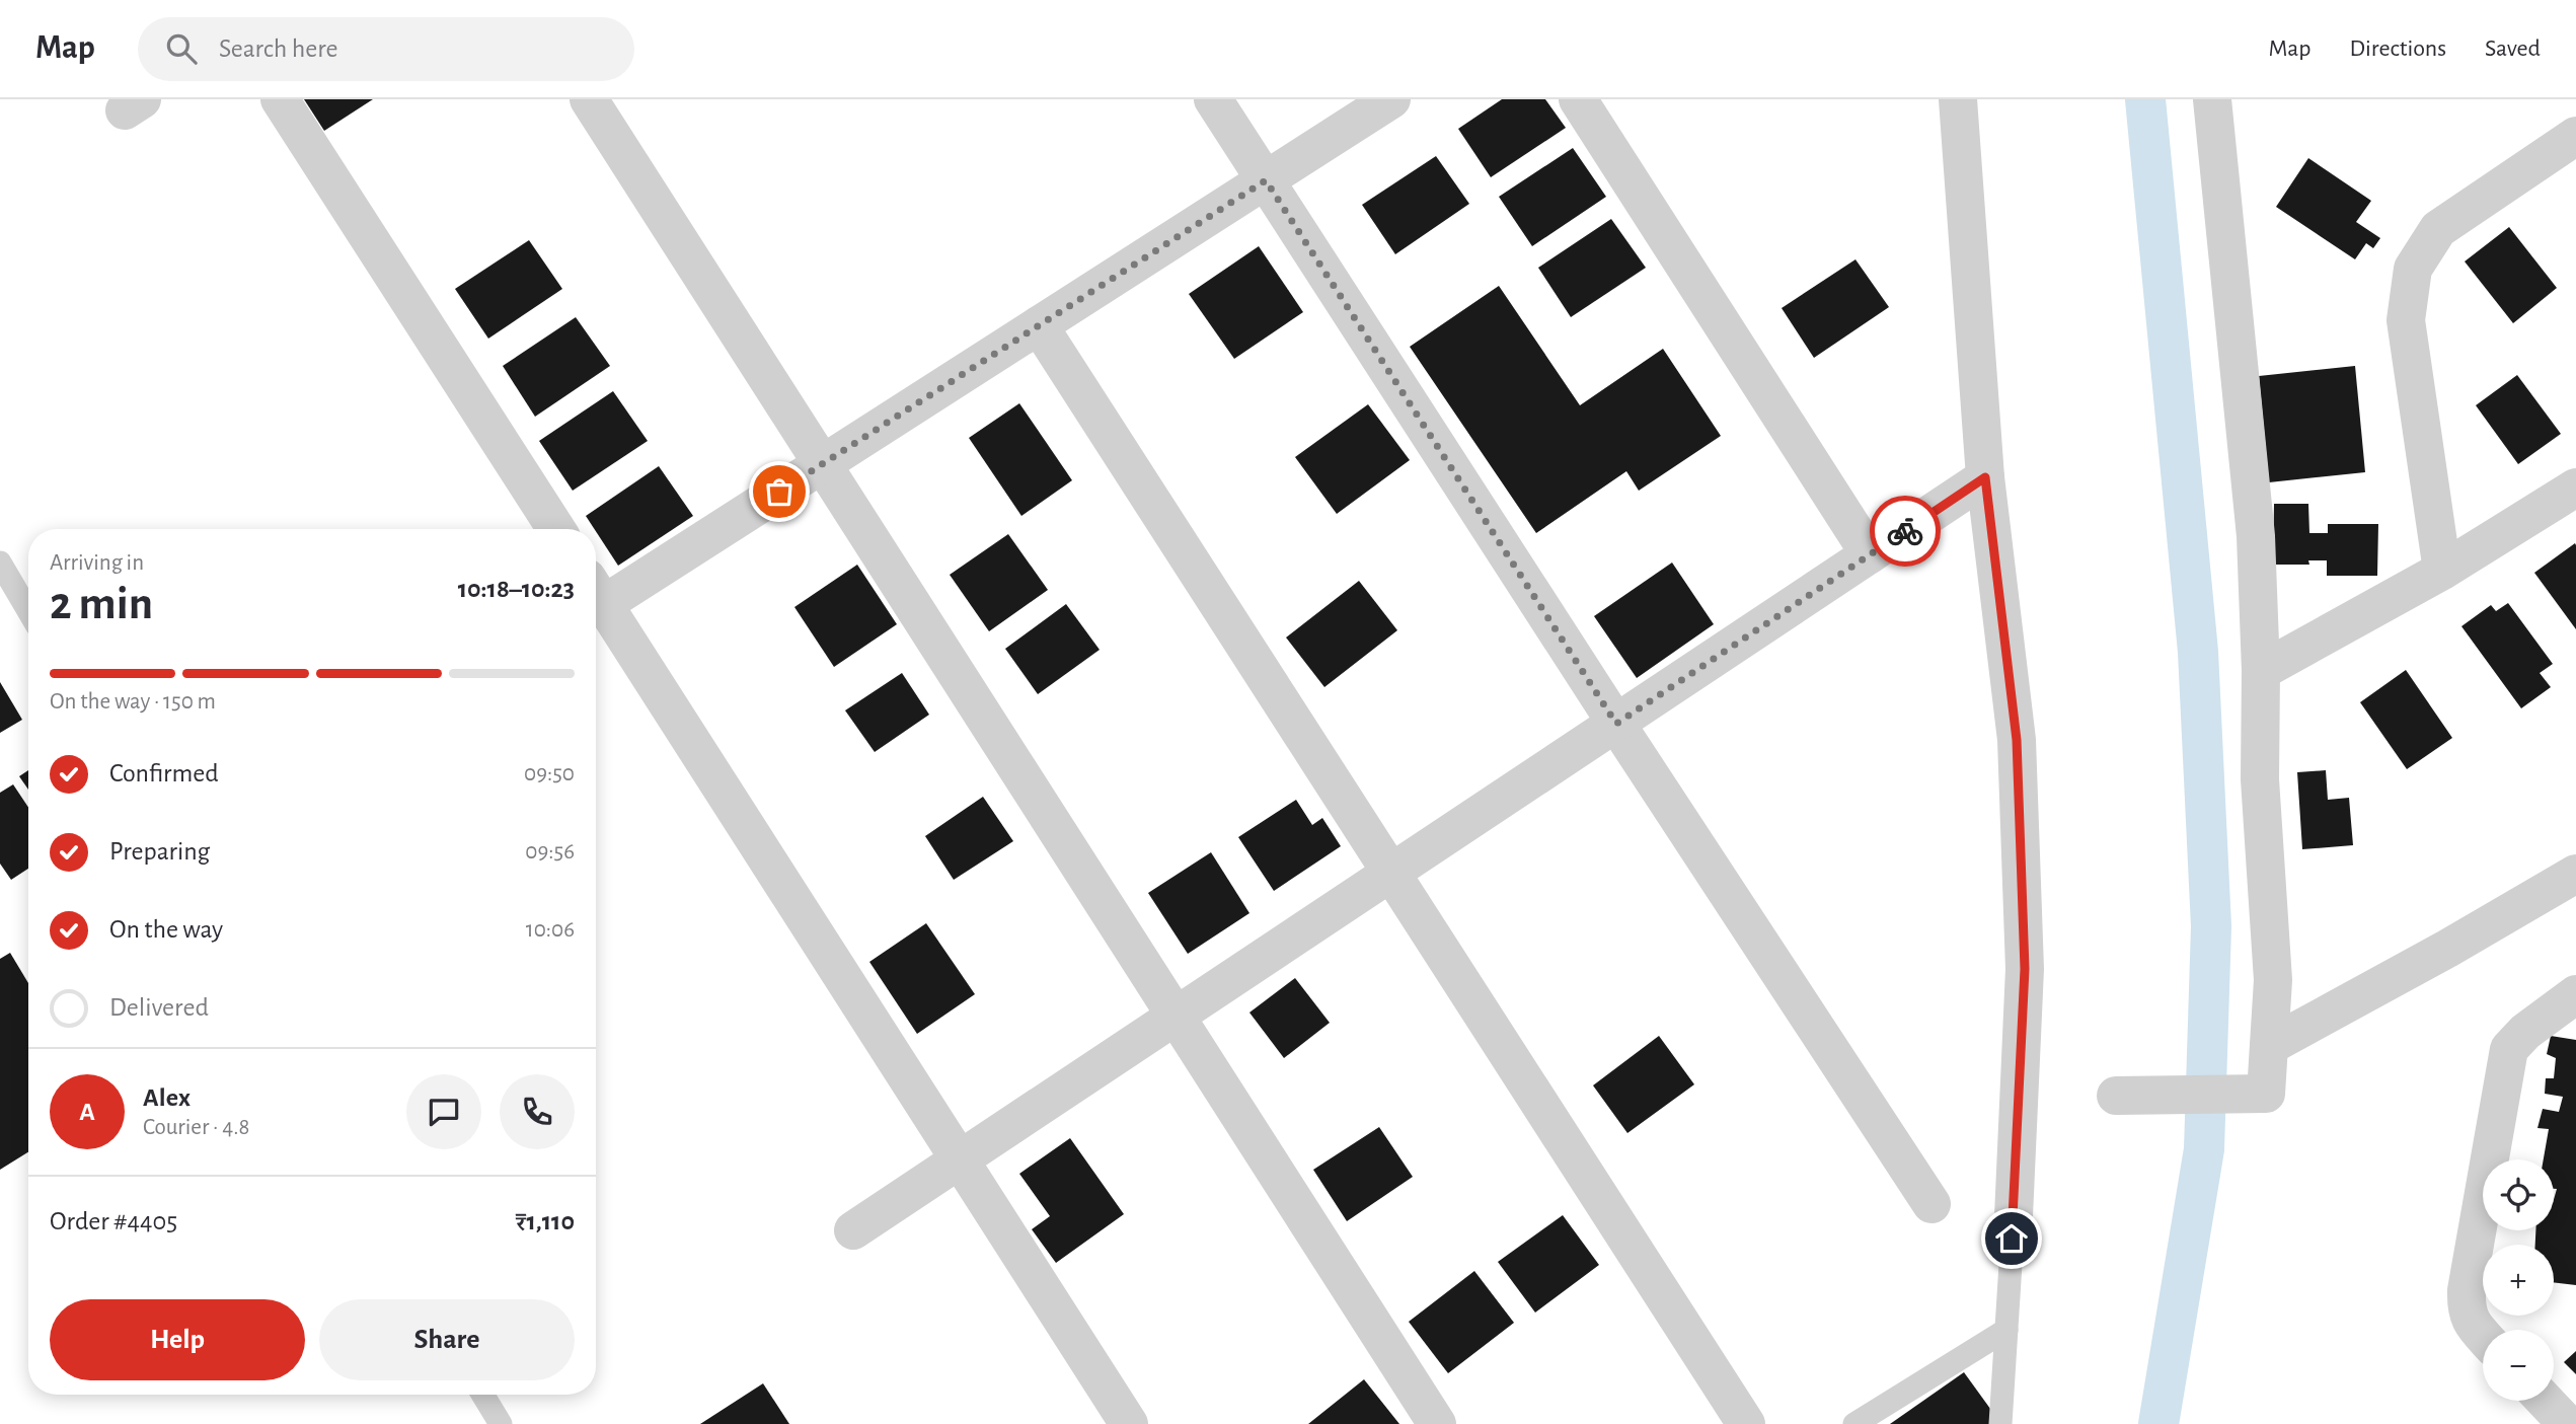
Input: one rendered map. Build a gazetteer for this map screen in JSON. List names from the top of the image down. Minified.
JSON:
{"page":{"header":"Map","search":"Search here","nav":["Map","Directions","Saved"],"heading":["2 min","Arriving in","10:18–10:23"],"panel":["Alex","Courier · 4.8","Order #4405","₹1,110"],"bar":"On the way · 150 m","list":[["Confirmed","09:50"],["Preparing","09:56"],["On the way","10:06"],"Delivered"],"round":"A","map_buttons":["+","−"],"buttons":["Help","Share"]}}
